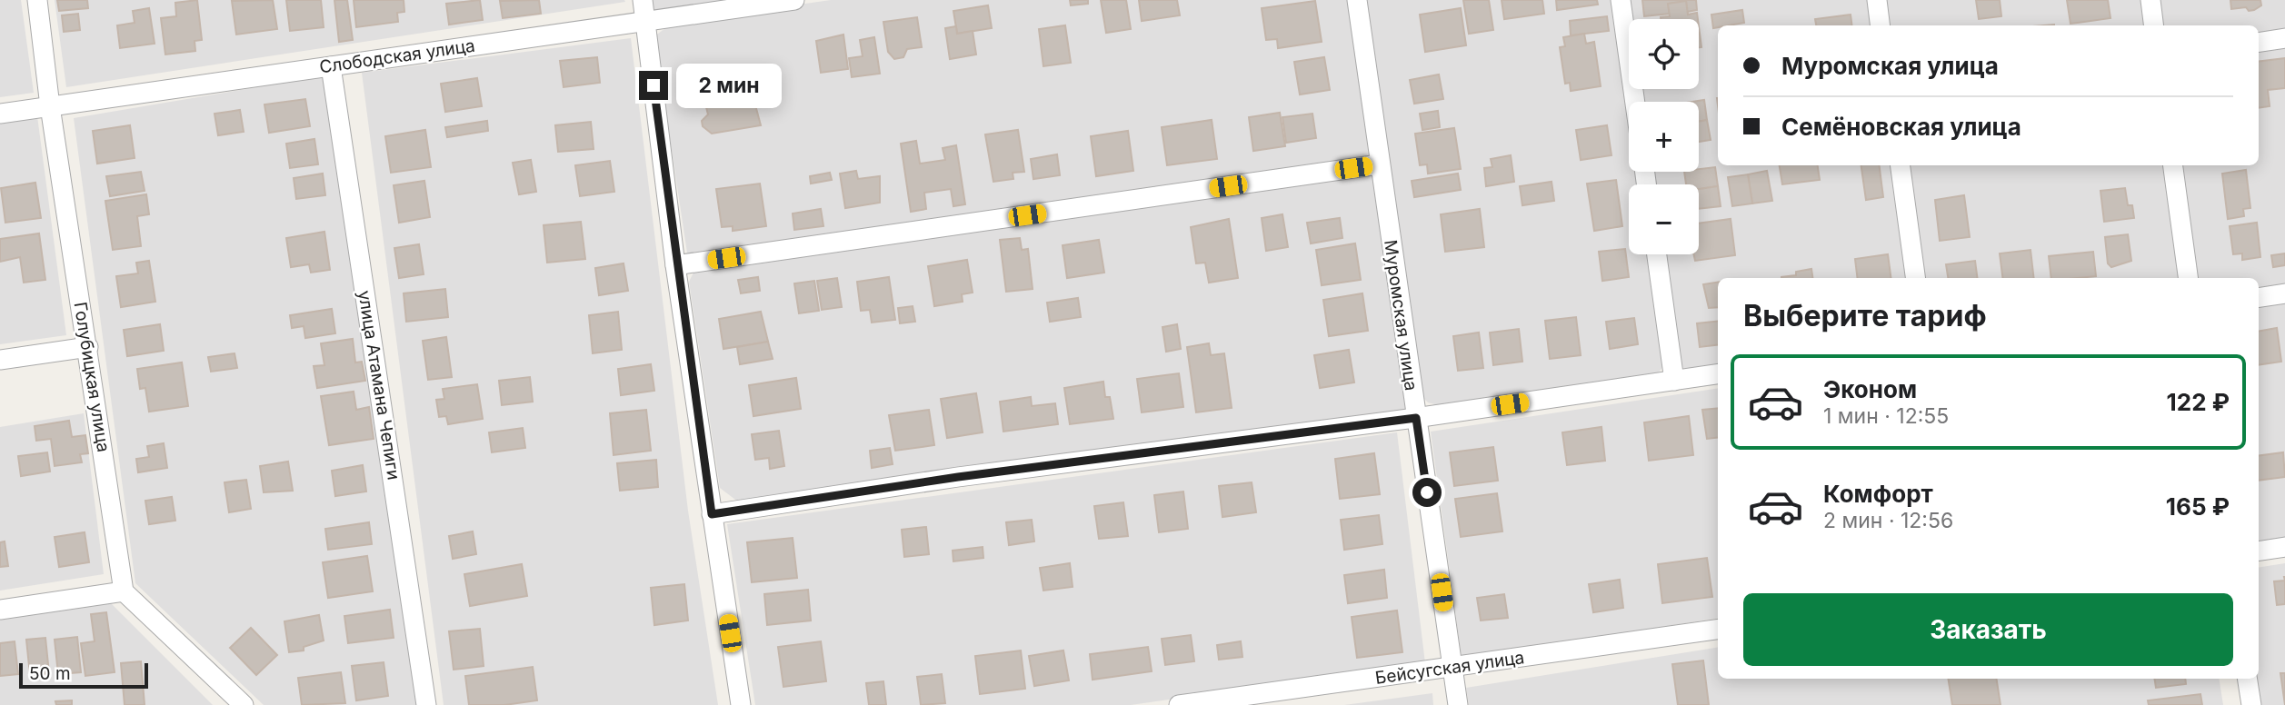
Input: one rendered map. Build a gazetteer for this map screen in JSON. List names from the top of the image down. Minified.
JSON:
{"streets":{"street":["Слободская улица","Муромская улица","Голубицкая улица","улица Атамана Чепиги","Бейсугская улица"]},"crossings":[["Слободская улица","Голубицкая улица"],["Слободская улица","улица Атамана Чепиги"],["Муромская улица","Бейсугская улица"]],"scale_bar":"50 m","page":{"map_buttons":["+","−"],"banner":["Муромская улица","Семёновская улица"],"bubble":"2 мин","heading":"Выберите тариф","list":[{"name":"Эконом","note":"1 мин · 12:55","value":"122 ₽"},{"name":"Комфорт","note":"2 мин · 12:56","value":"165 ₽"}],"buttons":"Заказать","scale":"50 m"}}
